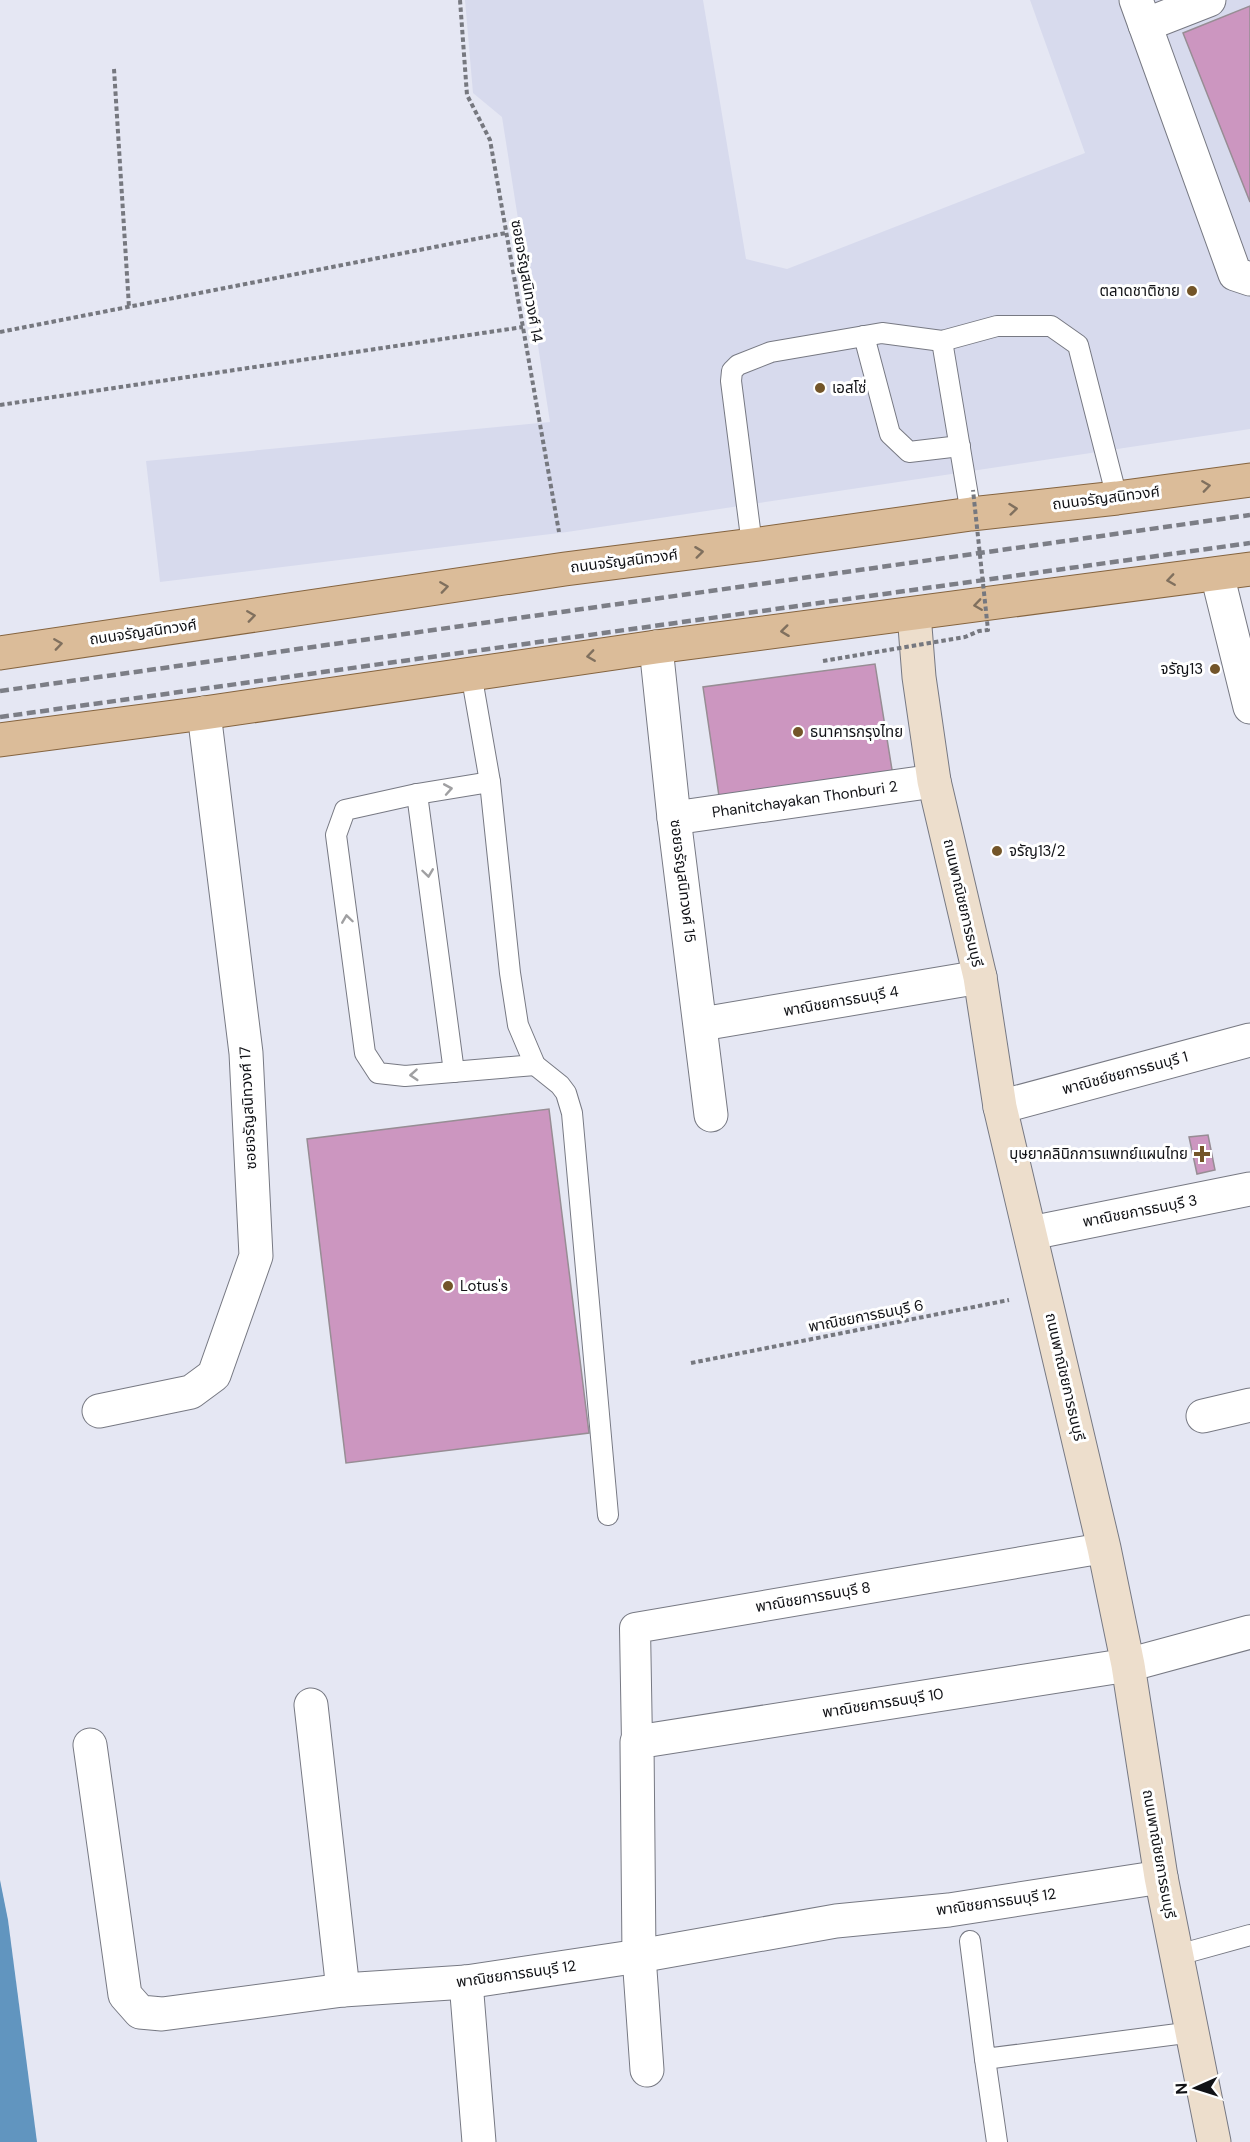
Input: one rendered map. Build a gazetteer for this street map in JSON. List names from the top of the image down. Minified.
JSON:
{"streets":{"main road":["ถนนจรัญสนิทวงศ์","ถนนพาณิชยการธนบุรี"],"street":["Phanitchayakan Thonburi 2","ซอยจรัญสนิทวงศ์ 15","พาณิชยการธนบุรี 4","พาณิชย์ชยการธนบุรี 1","ซอยจรัญสนิทวงศ์ 17","พาณิชยการธนบุรี 3","พาณิชยการธนบุรี 8","พาณิชยการธนบุรี 10","พาณิชยการธนบุรี 12"],"path":["ซอยจรัญสนิทวงศ์ 14","พาณิชยการธนบุรี 6"]},"crossings":[["ซอยจรัญสนิทวงศ์ 14","ถนนจรัญสนิทวงศ์"],["Phanitchayakan Thonburi 2","ซอยจรัญสนิทวงศ์ 15"],["Phanitchayakan Thonburi 2","ถนนพาณิชยการธนบุรี"],["ซอยจรัญสนิทวงศ์ 15","พาณิชยการธนบุรี 4"],["ถนนพาณิชยการธนบุรี","พาณิชยการธนบุรี 4"],["ถนนพาณิชยการธนบุรี","พาณิชย์ชยการธนบุรี 1"],["ถนนพาณิชยการธนบุรี","พาณิชยการธนบุรี 3"],["ถนนพาณิชยการธนบุรี","พาณิชยการธนบุรี 6"],["ถนนพาณิชยการธนบุรี","พาณิชยการธนบุรี 8"],["ถนนพาณิชยการธนบุรี","พาณิชยการธนบุรี 10"],["ถนนพาณิชยการธนบุรี","พาณิชยการธนบุรี 12"],["พาณิชยการธนบุรี 8","พาณิชยการธนบุรี 10"]],"places":{"other":["ตลาดชาติชาย","เอสโซ่","จรัญ13","ธนาคารกรุงไทย","จรัญ13/2","Lotus's"],"health":["บุษยาคลินิกการแพทย์แผนไทย"]},"north":"left"}
